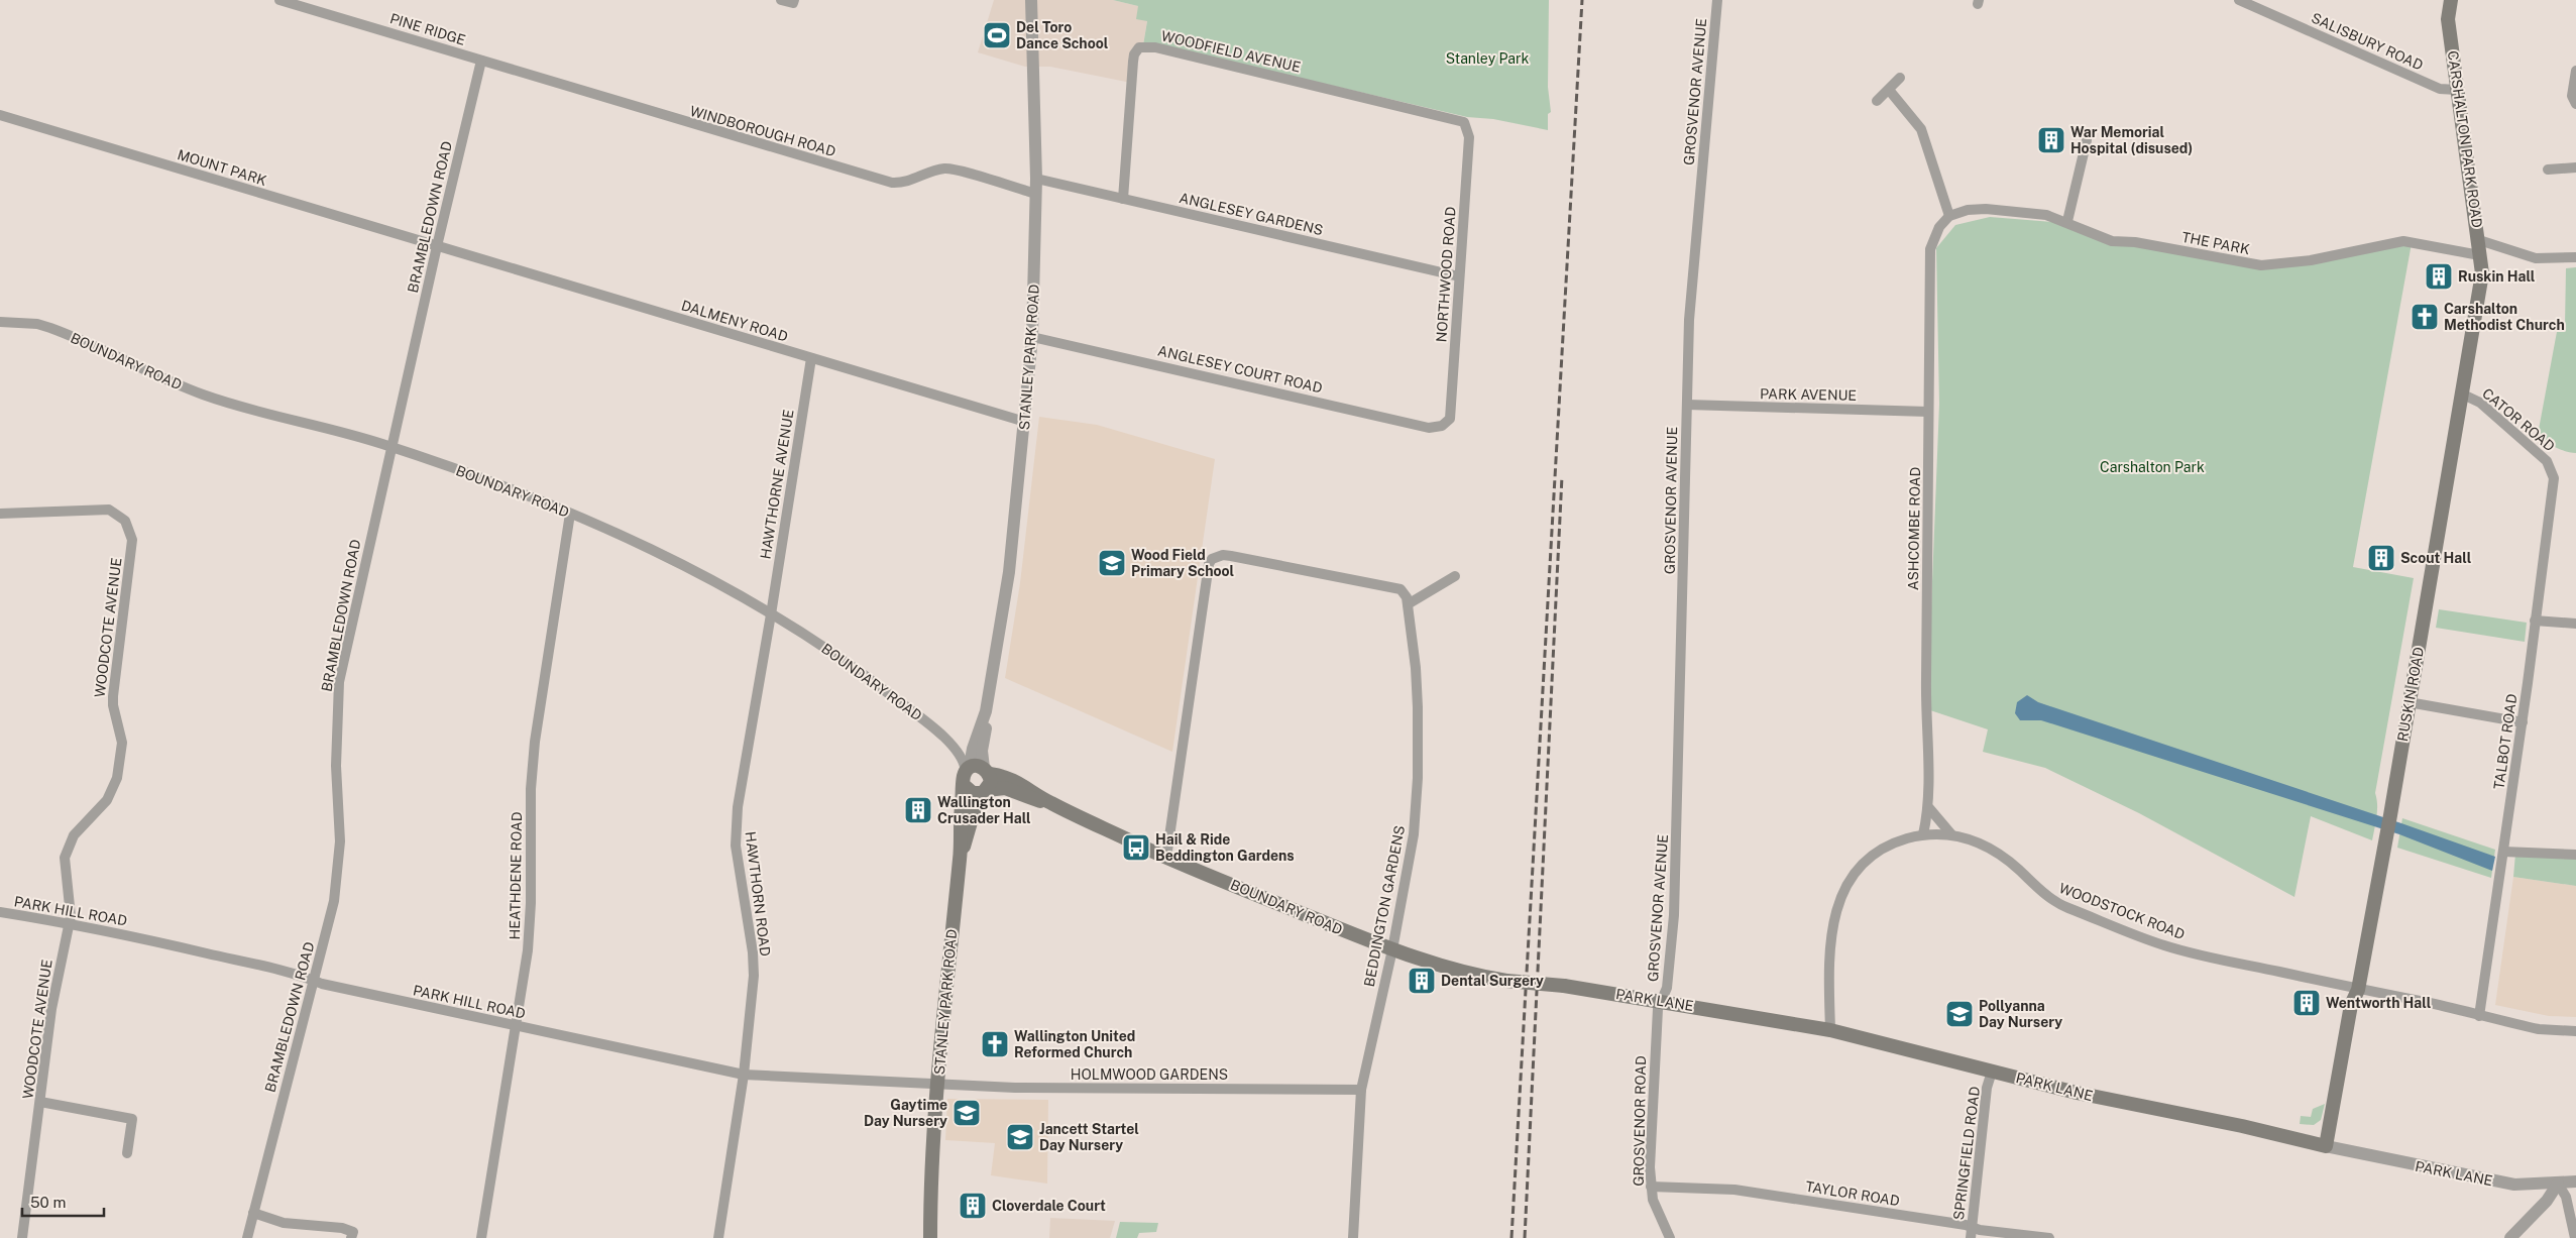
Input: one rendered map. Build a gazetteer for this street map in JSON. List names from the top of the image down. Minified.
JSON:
{"streets":{"main road":["CARSHALTON PARK ROAD","STANLEY PARK ROAD","BOUNDARY ROAD","RUSKIN ROAD","PARK LANE"],"street":["PINE RIDGE","SALISBURY ROAD","WOODFIELD AVENUE","GROSVENOR AVENUE","WINDBOROUGH ROAD","MOUNT PARK","ANGLESEY GARDENS","BRAMBLEDOWN ROAD","THE PARK","NORTHWOOD ROAD","DALMENY ROAD","ANGLESEY COURT ROAD","PARK AVENUE","CATOR ROAD","HAWTHORNE AVENUE","ASHCOMBE ROAD","WOODCOTE AVENUE","TALBOT ROAD","HEATHDENE ROAD","HAWTHORN ROAD","BEDDINGTON GARDENS","PARK HILL ROAD","WOODSTOCK ROAD","HOLMWOOD GARDENS","GROSVENOR ROAD","SPRINGFIELD ROAD","TAYLOR ROAD"]},"crossings":[["PINE RIDGE","WINDBOROUGH ROAD"],["PINE RIDGE","BRAMBLEDOWN ROAD"],["SALISBURY ROAD","CARSHALTON PARK ROAD"],["WOODFIELD AVENUE","ANGLESEY GARDENS"],["WOODFIELD AVENUE","NORTHWOOD ROAD"],["GROSVENOR AVENUE","PARK AVENUE"],["GROSVENOR AVENUE","PARK LANE"],["GROSVENOR AVENUE","GROSVENOR ROAD"],["WINDBOROUGH ROAD","BRAMBLEDOWN ROAD"],["WINDBOROUGH ROAD","STANLEY PARK ROAD"],["CARSHALTON PARK ROAD","THE PARK"],["CARSHALTON PARK ROAD","RUSKIN ROAD"],["MOUNT PARK","BRAMBLEDOWN ROAD"],["MOUNT PARK","DALMENY ROAD"],["ANGLESEY GARDENS","NORTHWOOD ROAD"],["ANGLESEY GARDENS","STANLEY PARK ROAD"],["BRAMBLEDOWN ROAD","DALMENY ROAD"],["BRAMBLEDOWN ROAD","BOUNDARY ROAD"],["BRAMBLEDOWN ROAD","PARK HILL ROAD"],["THE PARK","ASHCOMBE ROAD"],["THE PARK","RUSKIN ROAD"],["NORTHWOOD ROAD","ANGLESEY COURT ROAD"],["DALMENY ROAD","STANLEY PARK ROAD"],["DALMENY ROAD","HAWTHORNE AVENUE"],["STANLEY PARK ROAD","BOUNDARY ROAD"],["STANLEY PARK ROAD","ANGLESEY COURT ROAD"],["STANLEY PARK ROAD","PARK HILL ROAD"],["STANLEY PARK ROAD","HOLMWOOD GARDENS"],["BOUNDARY ROAD","HAWTHORNE AVENUE"],["BOUNDARY ROAD","HEATHDENE ROAD"],["BOUNDARY ROAD","HAWTHORN ROAD"],["BOUNDARY ROAD","BEDDINGTON GARDENS"],["BOUNDARY ROAD","PARK LANE"],["PARK AVENUE","ASHCOMBE ROAD"],["CATOR ROAD","RUSKIN ROAD"],["CATOR ROAD","TALBOT ROAD"],["HAWTHORNE AVENUE","HAWTHORN ROAD"],["ASHCOMBE ROAD","WOODSTOCK ROAD"],["WOODCOTE AVENUE","PARK HILL ROAD"],["RUSKIN ROAD","WOODSTOCK ROAD"],["RUSKIN ROAD","PARK LANE"],["TALBOT ROAD","WOODSTOCK ROAD"],["HEATHDENE ROAD","PARK HILL ROAD"],["HAWTHORN ROAD","PARK HILL ROAD"],["BEDDINGTON GARDENS","HOLMWOOD GARDENS"],["PARK HILL ROAD","HOLMWOOD GARDENS"],["WOODSTOCK ROAD","PARK LANE"],["PARK LANE","GROSVENOR ROAD"],["PARK LANE","SPRINGFIELD ROAD"],["GROSVENOR ROAD","TAYLOR ROAD"],["SPRINGFIELD ROAD","TAYLOR ROAD"]],"parks":["Stanley Park","Carshalton Park"],"places":{"sports":["Del Toro Dance School"],"building":["War Memorial Hospital (disused)","Ruskin Hall","Scout Hall","Wallington Crusader Hall","Dental Surgery","Wentworth Hall","Cloverdale Court"],"church":["Carshalton Methodist Church","Wallington United Reformed Church"],"school or university":["Wood Field Primary School","Pollyanna Day Nursery","Gaytime Day Nursery","Jancett Startel Day Nursery"],"bus stop":["Hail & Ride Beddington Gardens"]},"scale_bar":"50 m"}
